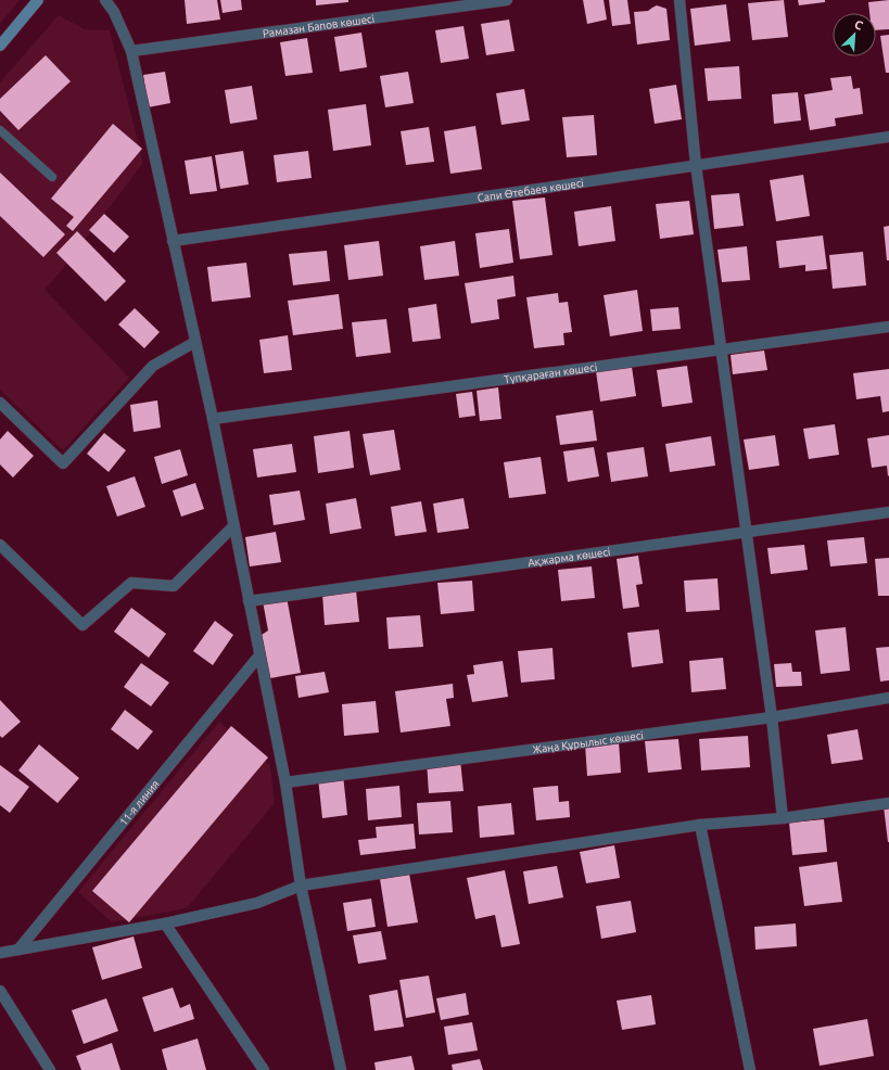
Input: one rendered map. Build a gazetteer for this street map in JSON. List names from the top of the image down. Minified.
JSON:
{"streets":{"street":["Рамазан Бапов көшесі","Сапи Өтебаев көшесі","Түпқараған көшесі","Ақжарма көшесі","Жаңа Құрылыс көшесі","11-я линия"]},"north":"top right"}
